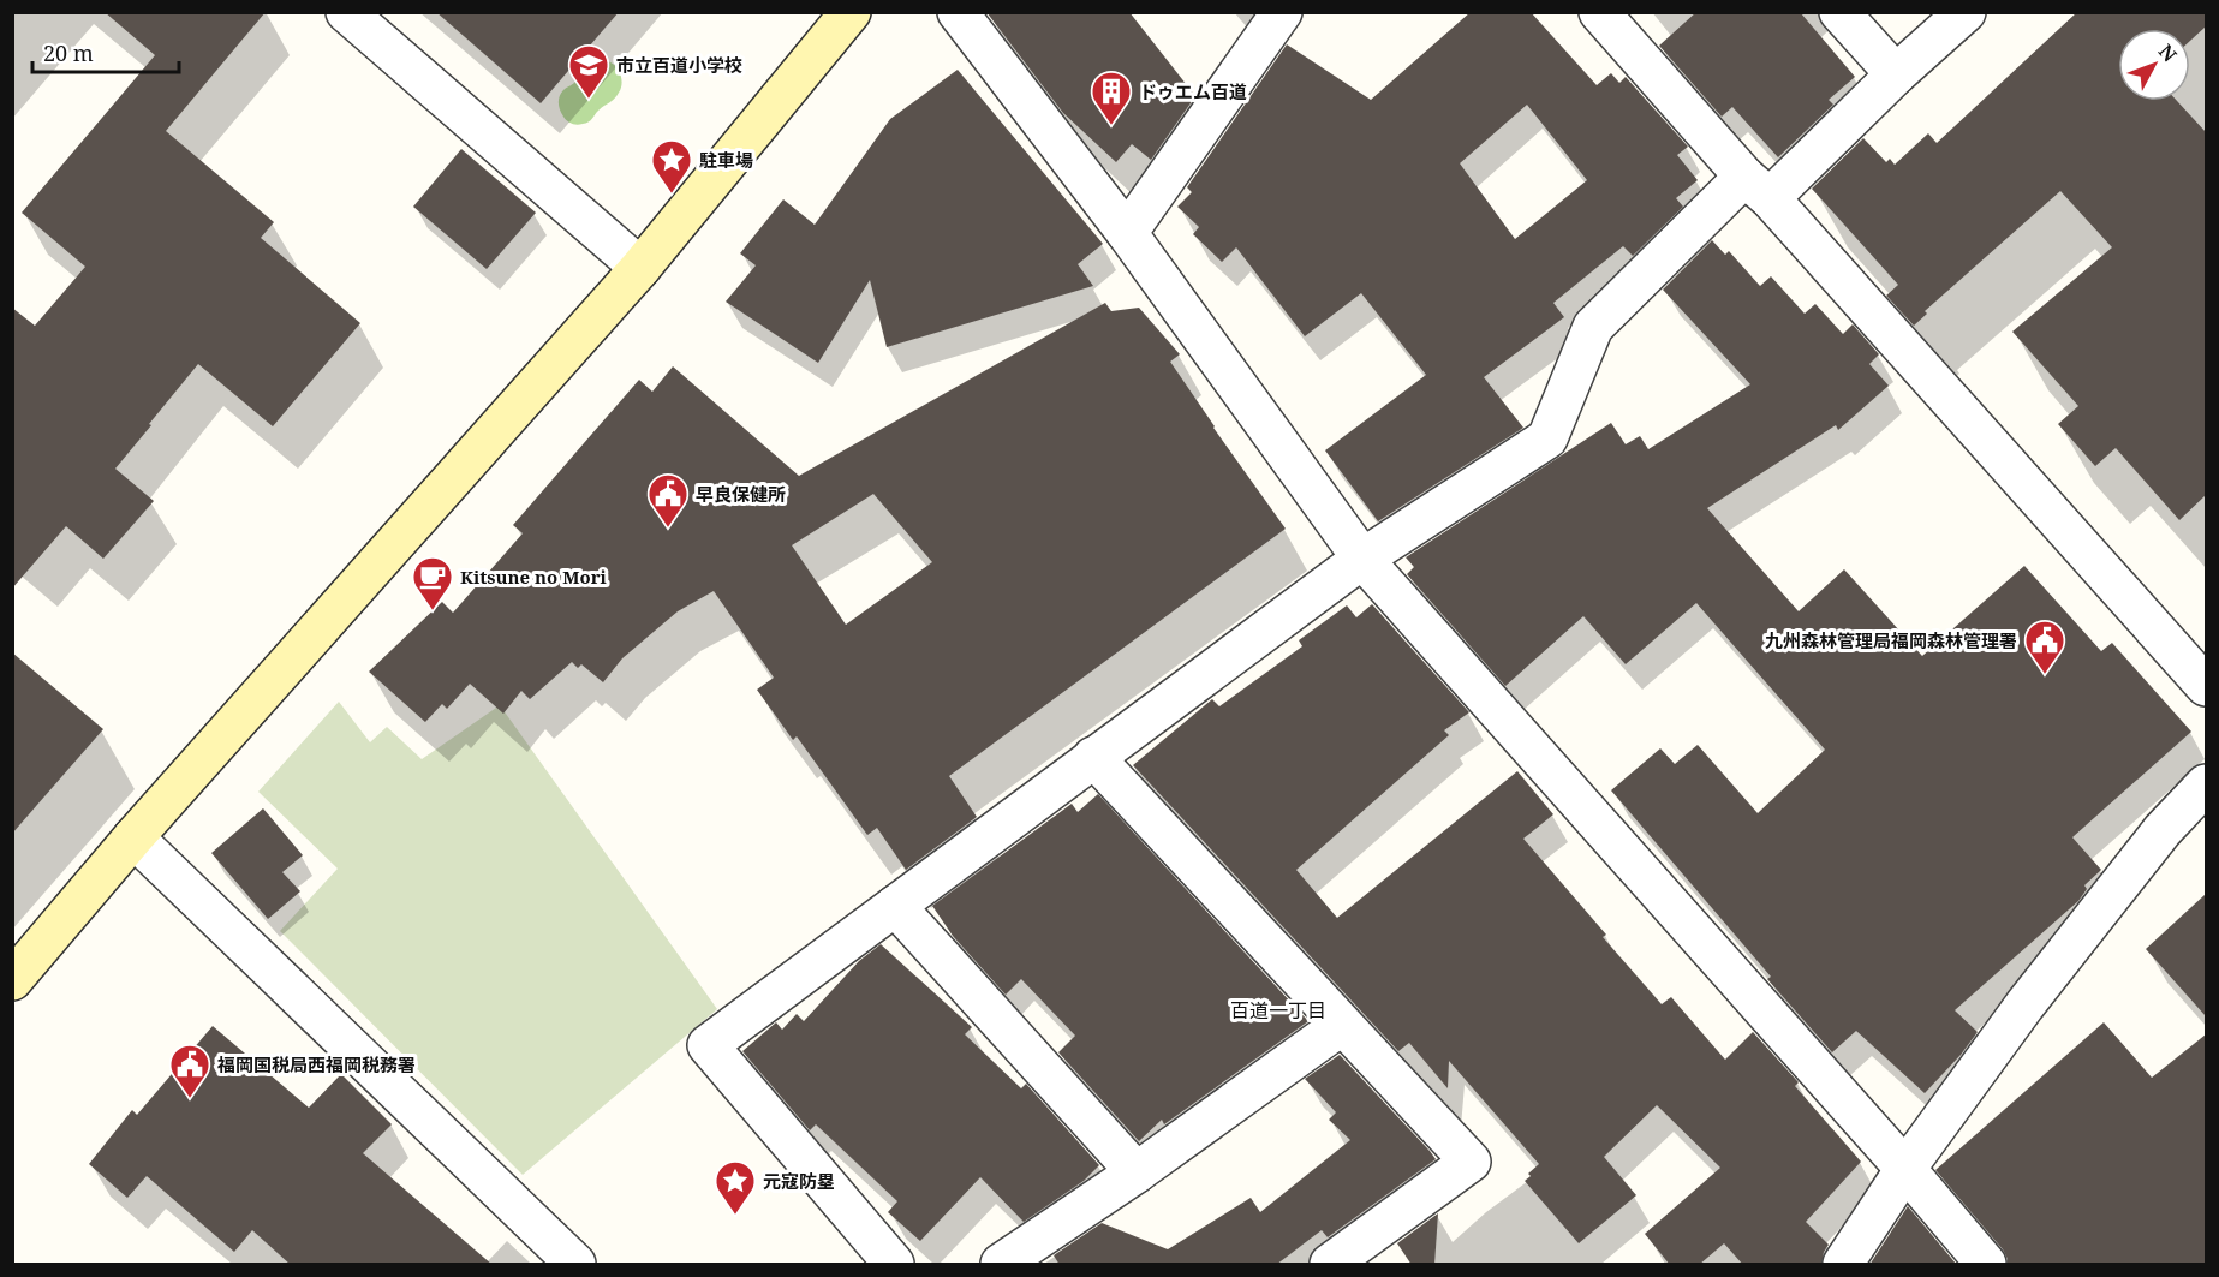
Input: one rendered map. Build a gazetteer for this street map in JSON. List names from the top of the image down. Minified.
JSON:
{"districts":["百道一丁目"],"places":{"school or university":["市立百道小学校"],"building":["ドゥエム百道"],"place":["駐車場","元寇防塁"],"public building":["早良保健所","九州森林管理局福岡森林管理署","福岡国税局西福岡税務署"],"cafe":["Kitsune no Mori"]},"scale_bar":"20 m","north":"top right"}
